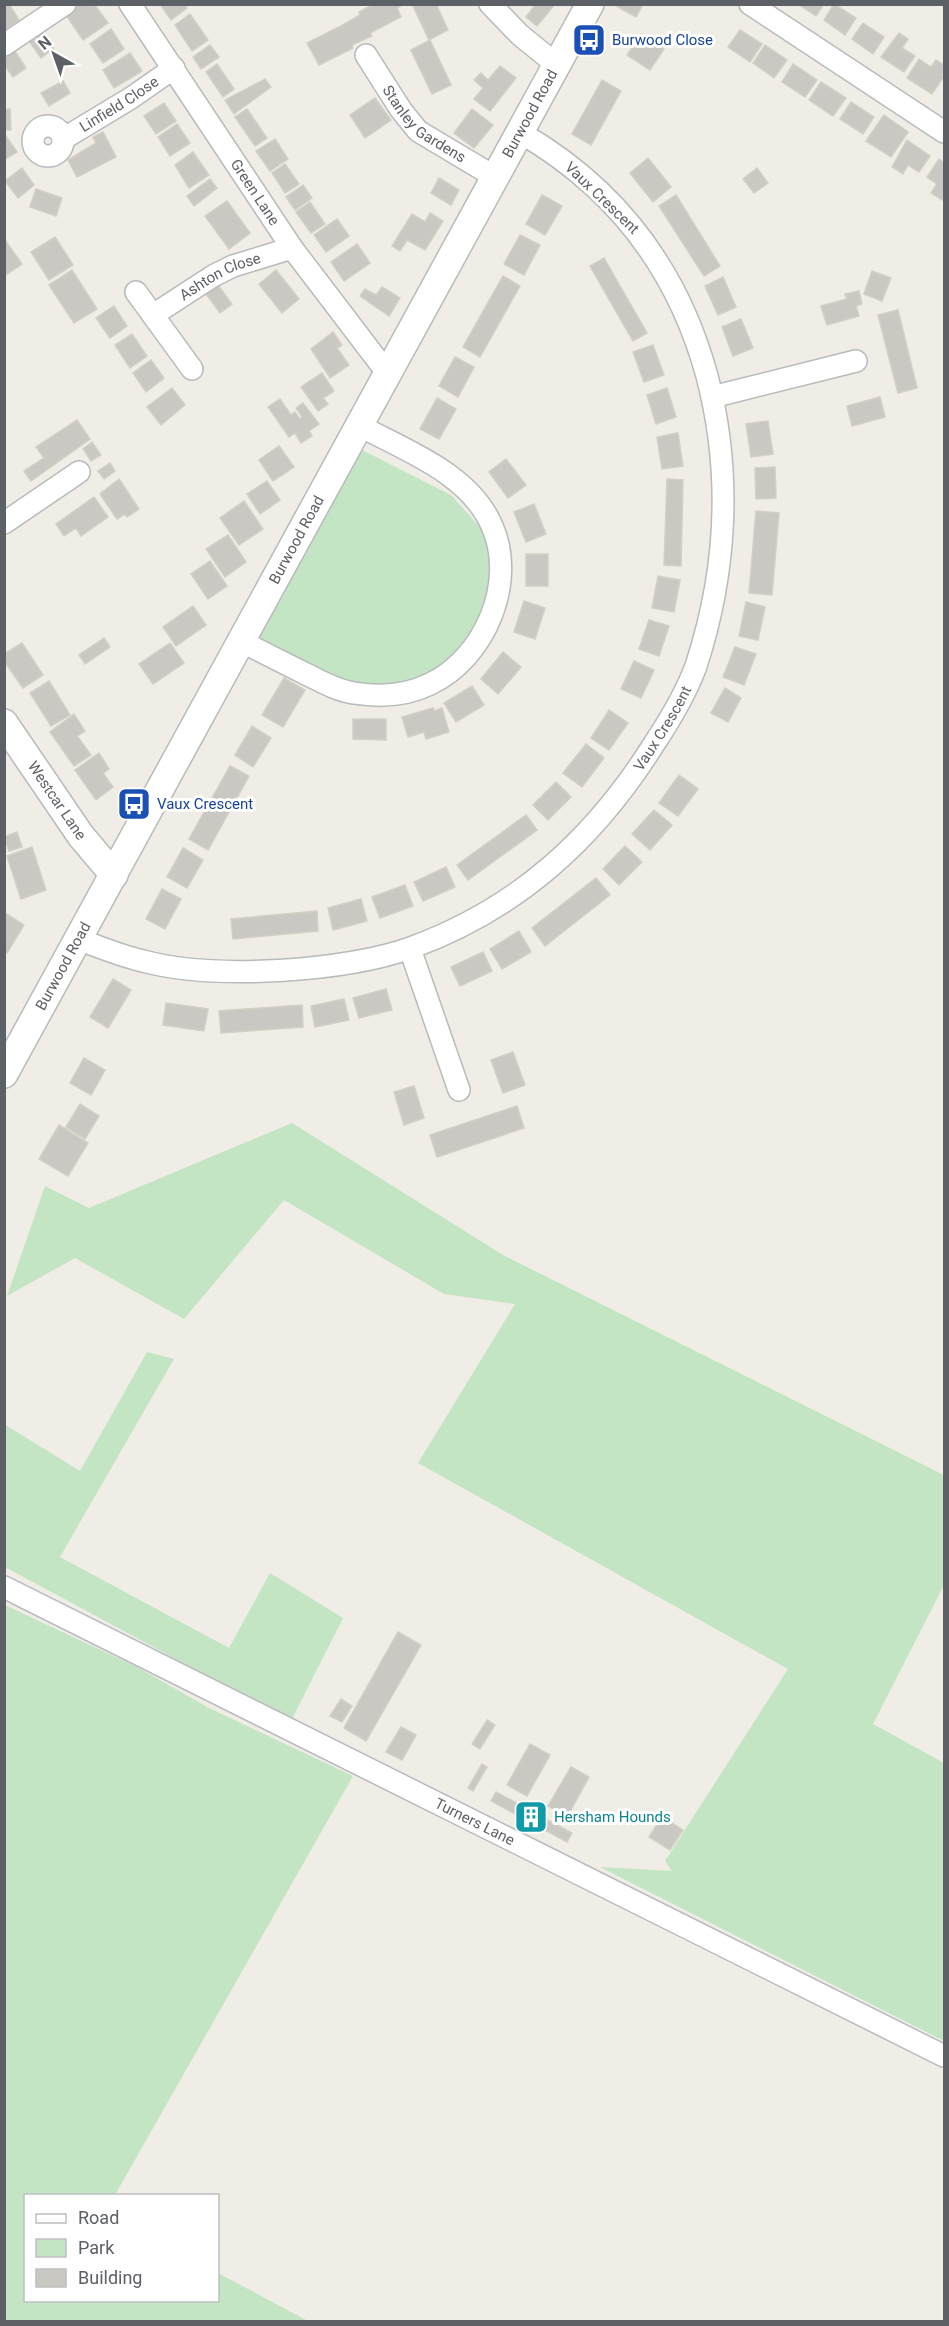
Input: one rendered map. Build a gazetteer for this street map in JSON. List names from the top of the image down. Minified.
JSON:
{"streets":{"street":["Linfield Close","Burwood Road","Stanley Gardens","Green Lane","Vaux Crescent","Ashton Close","Westcar Lane","Turners Lane"]},"crossings":[["Linfield Close","Green Lane"],["Burwood Road","Stanley Gardens"],["Burwood Road","Green Lane"],["Burwood Road","Vaux Crescent"],["Burwood Road","Westcar Lane"],["Green Lane","Ashton Close"]],"places":{"bus stop":["Burwood Close","Vaux Crescent"],"building":["Hersham Hounds"]},"legend":["Road","Park","Building"],"north":"top left"}
